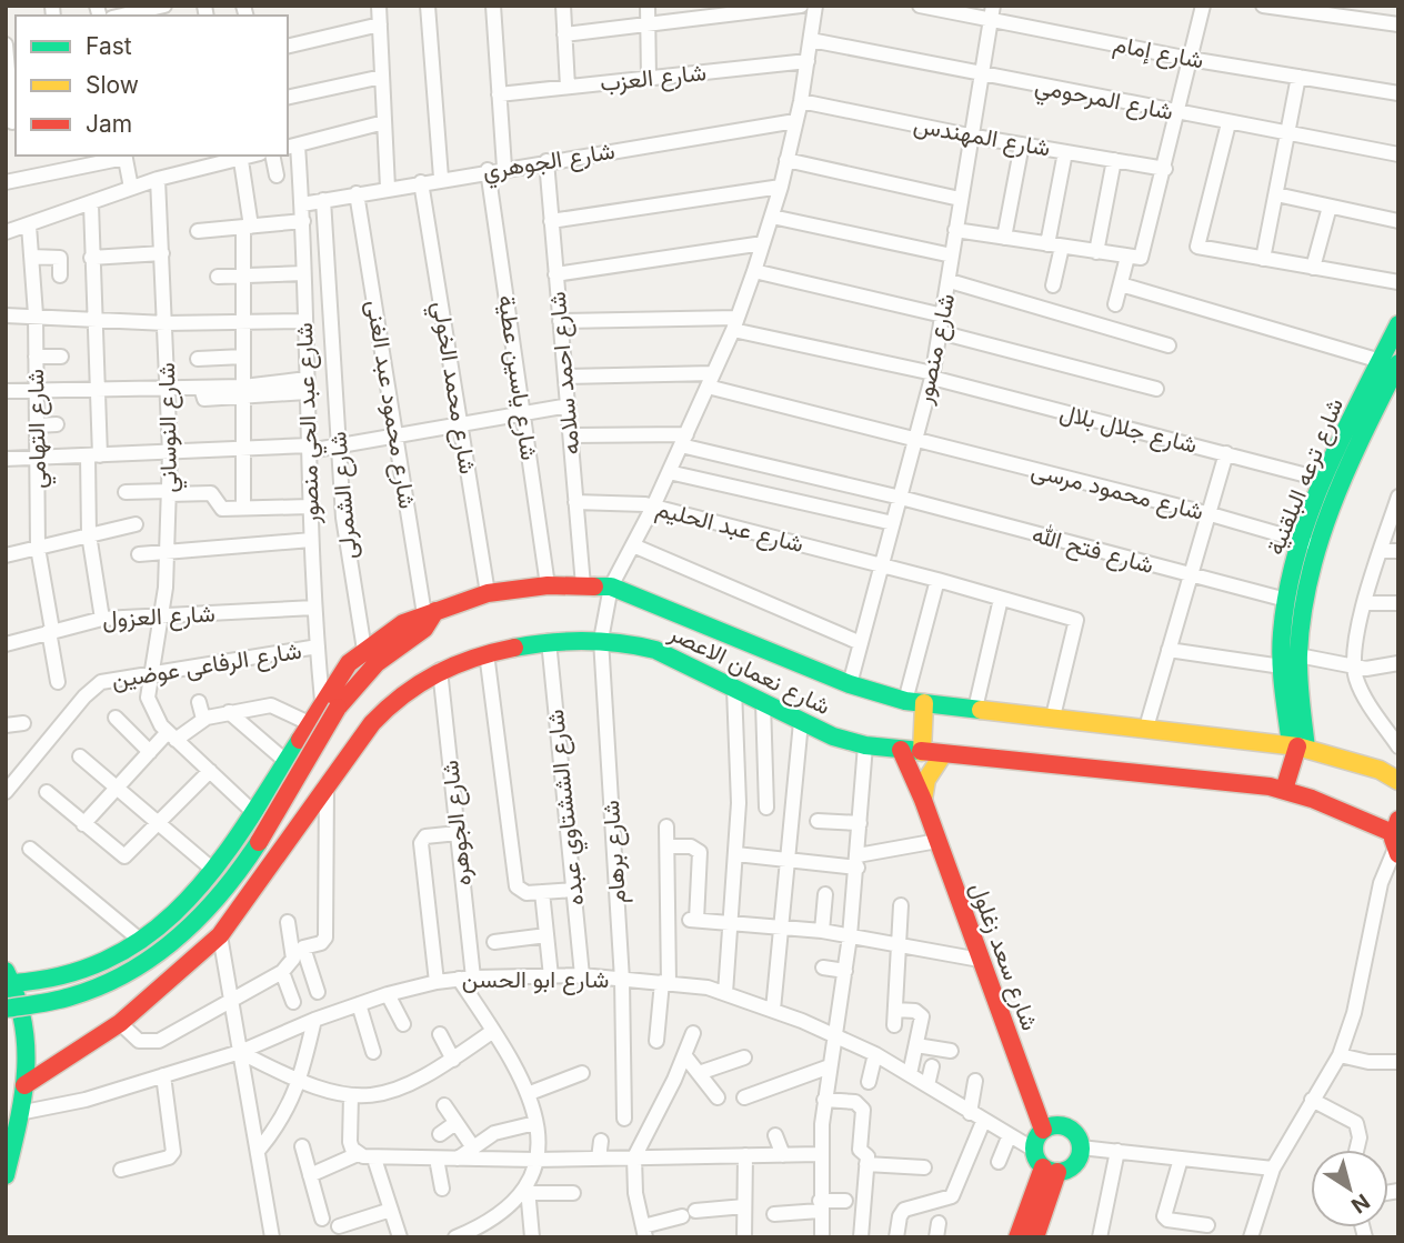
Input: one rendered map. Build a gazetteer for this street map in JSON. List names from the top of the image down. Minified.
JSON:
{"streets":{"main road":["شارع ترعه البلقنية","شارع نعمان الاعصر","شارع سعد زغلول"],"street":["شارع إمام","شارع العزب","شارع المرحومي","شارع المهندس","شارع الجوهري","شارع منصور","شارع احمد سلامه","شارع ياسين عطية","شارع محمد الخولي","شارع محمود عبد الغنى","شارع عبد الحي منصور","شارع النوساني","شارع التهامي","شارع جلال بلال","شارع محمود مرسى","شارع الشمرلى","شارع عبد الحليم","شارع فتح الله","شارع العزول","شارع الرفاعى عوضين","شارع الششتاوي عبده","شارع الجوهره","شارع برهام","شارع ابو الحسن"]},"crossings":[["شارع إمام","شارع منصور"],["شارع العزب","شارع برهام"],["شارع المرحومي","شارع منصور"],["شارع المرحومي","شارع برهام"],["شارع المهندس","شارع منصور"],["شارع المهندس","شارع برهام"],["شارع الجوهري","شارع احمد سلامه"],["شارع الجوهري","شارع ياسين عطية"],["شارع الجوهري","شارع محمد الخولي"],["شارع الجوهري","شارع محمود عبد الغنى"],["شارع الجوهري","شارع عبد الحي منصور"],["شارع الجوهري","شارع الشمرلى"],["شارع الجوهري","شارع برهام"],["شارع منصور","شارع جلال بلال"],["شارع منصور","شارع محمود مرسى"],["شارع منصور","شارع عبد الحليم"],["شارع منصور","شارع فتح الله"],["شارع منصور","شارع نعمان الاعصر"],["شارع احمد سلامه","شارع جلال بلال"],["شارع احمد سلامه","شارع محمود مرسى"],["شارع احمد سلامه","شارع عبد الحليم"],["شارع احمد سلامه","شارع فتح الله"],["شارع احمد سلامه","شارع نعمان الاعصر"],["شارع ياسين عطية","شارع نعمان الاعصر"],["شارع محمد الخولي","شارع نعمان الاعصر"],["شارع محمود عبد الغنى","شارع نعمان الاعصر"],["شارع عبد الحي منصور","شارع العزول"],["شارع عبد الحي منصور","شارع الرفاعى عوضين"],["شارع عبد الحي منصور","شارع نعمان الاعصر"],["شارع النوساني","شارع العزول"],["شارع النوساني","شارع الرفاعى عوضين"],["شارع النوساني","شارع نعمان الاعصر"],["شارع التهامي","شارع العزول"],["شارع جلال بلال","شارع ترعه البلقنية"],["شارع جلال بلال","شارع برهام"],["شارع ترعه البلقنية","شارع محمود مرسى"],["شارع ترعه البلقنية","شارع فتح الله"],["شارع ترعه البلقنية","شارع نعمان الاعصر"],["شارع محمود مرسى","شارع برهام"],["شارع الشمرلى","شارع نعمان الاعصر"],["شارع عبد الحليم","شارع نعمان الاعصر"],["شارع عبد الحليم","شارع برهام"],["شارع فتح الله","شارع برهام"],["شارع نعمان الاعصر","شارع الششتاوي عبده"],["شارع نعمان الاعصر","شارع الجوهره"],["شارع نعمان الاعصر","شارع برهام"],["شارع نعمان الاعصر","شارع سعد زغلول"],["شارع الششتاوي عبده","شارع ابو الحسن"],["شارع الجوهره","شارع ابو الحسن"],["شارع برهام","شارع ابو الحسن"],["شارع سعد زغلول","شارع ابو الحسن"]],"legend":["Fast","Slow","Jam"],"north":"bottom right"}
